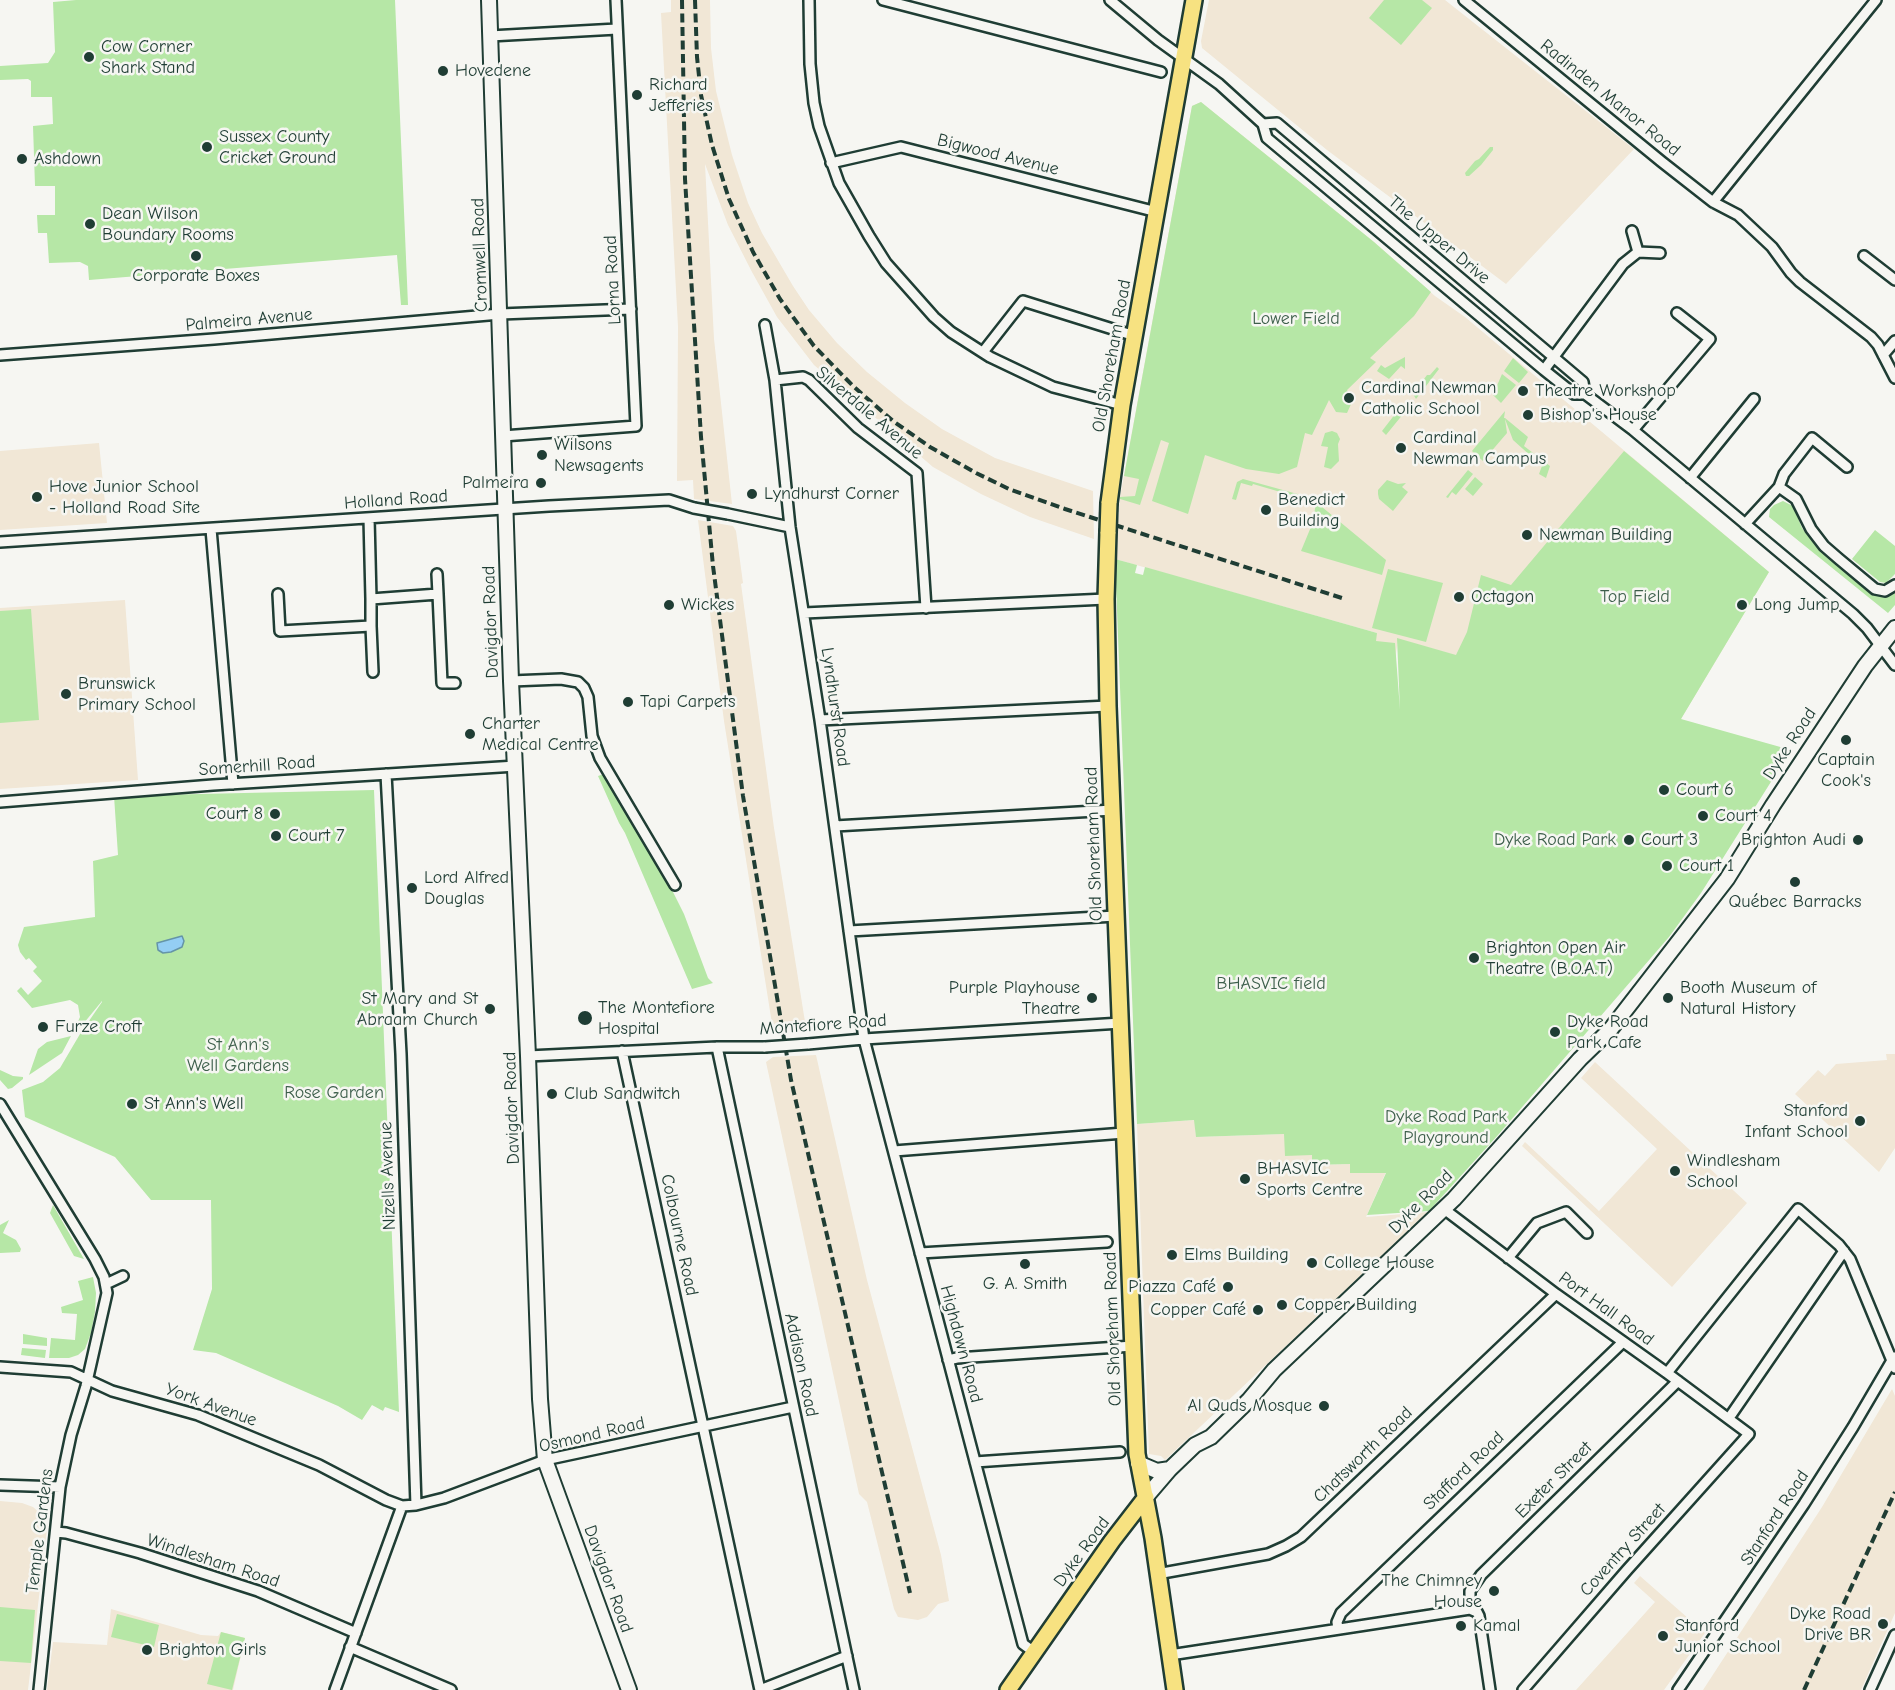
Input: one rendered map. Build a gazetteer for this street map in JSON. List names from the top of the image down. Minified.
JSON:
{"streets":{"main road":["Cromwell Road","Old Shoreham Road","Davigdor Road","Dyke Road"],"street":["Radinden Manor Road","Bigwood Avenue","The Upper Drive","Lorna Road","Palmeira Avenue","Silverdale Avenue","Holland Road","Lyndhurst Road","Somerhill Road","Montefiore Road","Nizells Avenue","Colbourne Road","Port Hall Road","Highdown Road","Addison Road","York Avenue","Osmond Road","Chatsworth Road","Stafford Road","Exeter Street","Stanford Road","Temple Gardens","Coventry Street","Windlesham Road"]},"crossings":[["Bigwood Avenue","Old Shoreham Road"],["The Upper Drive","Old Shoreham Road"],["The Upper Drive","Dyke Road"],["Cromwell Road","Lorna Road"],["Cromwell Road","Palmeira Avenue"],["Cromwell Road","Holland Road"],["Cromwell Road","Davigdor Road"],["Lorna Road","Palmeira Avenue"],["Old Shoreham Road","Dyke Road"],["Old Shoreham Road","Montefiore Road"],["Old Shoreham Road","Chatsworth Road"],["Silverdale Avenue","Lyndhurst Road"],["Holland Road","Davigdor Road"],["Holland Road","Lyndhurst Road"],["Davigdor Road","Somerhill Road"],["Davigdor Road","Montefiore Road"],["Davigdor Road","Osmond Road"],["Lyndhurst Road","Montefiore Road"],["Lyndhurst Road","Highdown Road"],["Dyke Road","Port Hall Road"],["Dyke Road","Highdown Road"],["Somerhill Road","Nizells Avenue"],["Montefiore Road","Colbourne Road"],["Montefiore Road","Highdown Road"],["Montefiore Road","Addison Road"],["Nizells Avenue","Osmond Road"],["Colbourne Road","Osmond Road"],["Port Hall Road","Chatsworth Road"],["Port Hall Road","Stafford Road"],["Port Hall Road","Exeter Street"],["Port Hall Road","Coventry Street"],["Addison Road","Osmond Road"],["York Avenue","Osmond Road"],["York Avenue","Temple Gardens"],["Temple Gardens","Windlesham Road"]],"parks":["Lower Field","Top Field","Dyke Road Park","BHASVIC field","St Ann's Well Gardens","Rose Garden","Dyke Road Park Playground"],"places":["Cow Corner Shark Stand","Hovedene","Richard Jefferies","Sussex County Cricket Ground","Ashdown","Dean Wilson Boundary Rooms","Corporate Boxes","Theatre Workshop","Cardinal Newman Catholic School","Bishop's House","Cardinal Newman Campus","Wilsons Newsagents","Palmeira","Lyndhurst Corner","Hove Junior School - Holland Road Site","Benedict Building","Newman Building","Octagon","Wickes","Long Jump","Brunswick Primary School","Tapi Carpets","Charter Medical Centre","Captain Cook's","Court 6","Court 8","Court 4","Court 7","Court 3","Brighton Audi","Court 1","Québec Barracks","Lord Alfred Douglas","Brighton Open Air Theatre (B.O.A.T)","Purple Playhouse Theatre","Booth Museum of Natural History","St Mary and St Abraam Church","The Montefiore Hospital","Furze Croft","Dyke Road Park Cafe","Club Sandwitch","St Ann's Well","Stanford Infant School","Windlesham School","BHASVIC Sports Centre","Elms Building","College House","G. A. Smith","Piazza Café","Copper Building","Copper Café","Al Quds Mosque","The Chimney House","Dyke Road Drive BR","Kamal","Stanford Junior School","Brighton Girls"]}
